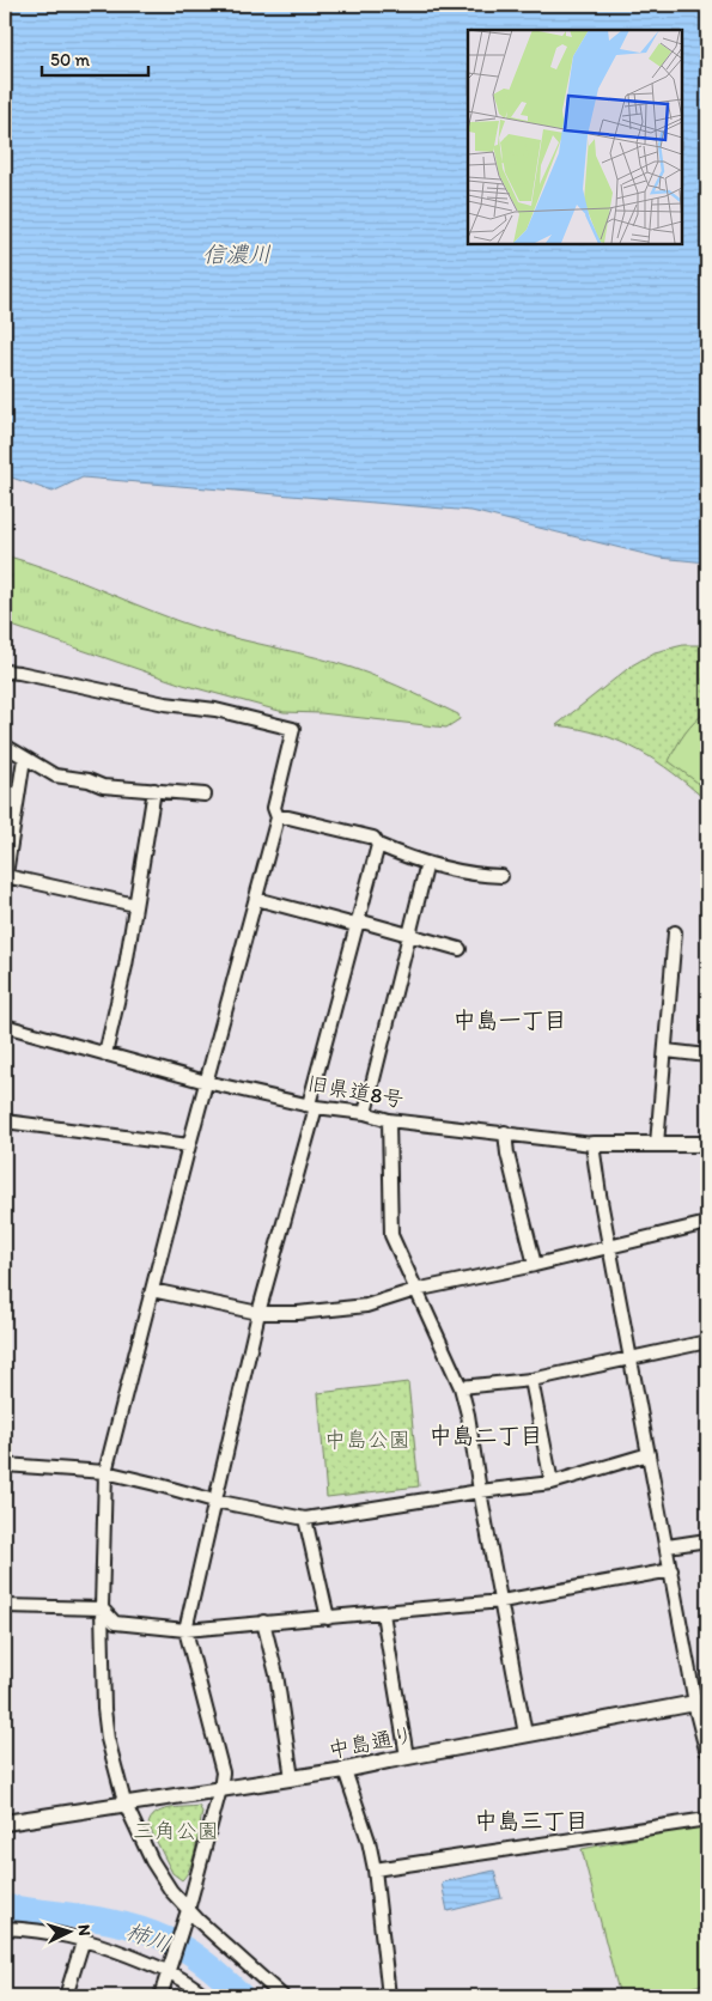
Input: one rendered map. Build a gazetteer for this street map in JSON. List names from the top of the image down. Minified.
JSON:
{"streets":{"street":["旧県道8号","中島通り"]},"districts":["中島一丁目","中島二丁目","中島三丁目"],"water":["信濃川","柿川"],"parks":["中島公園","三角公園"],"scale_bar":"50 m","north":"right"}
